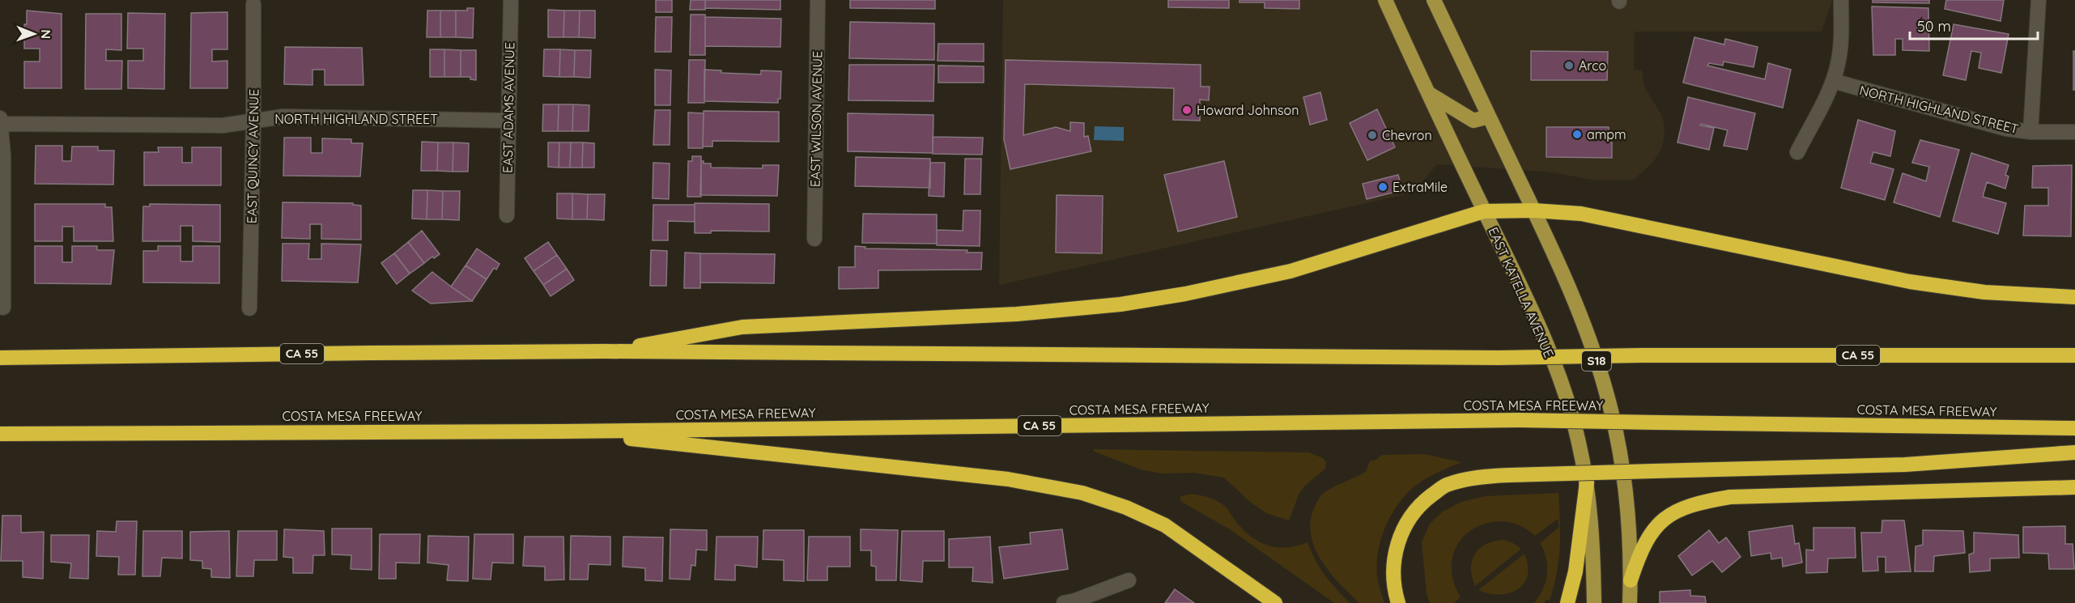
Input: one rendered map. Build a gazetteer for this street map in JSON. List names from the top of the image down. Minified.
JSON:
{"streets":{"highway":["CA 55","COSTA MESA FREEWAY"],"main road":["EAST KATELLA AVENUE","S18"],"street":["EAST ADAMS AVENUE","NORTH HIGHLAND STREET","EAST WILSON AVENUE","EAST QUINCY AVENUE"]},"crossings":[["EAST ADAMS AVENUE","NORTH HIGHLAND STREET"],["NORTH HIGHLAND STREET","EAST QUINCY AVENUE"]],"places":["Arco","Howard Johnson","ampm","Chevron","ExtraMile"],"scale_bar":"50 m","north":"right"}
